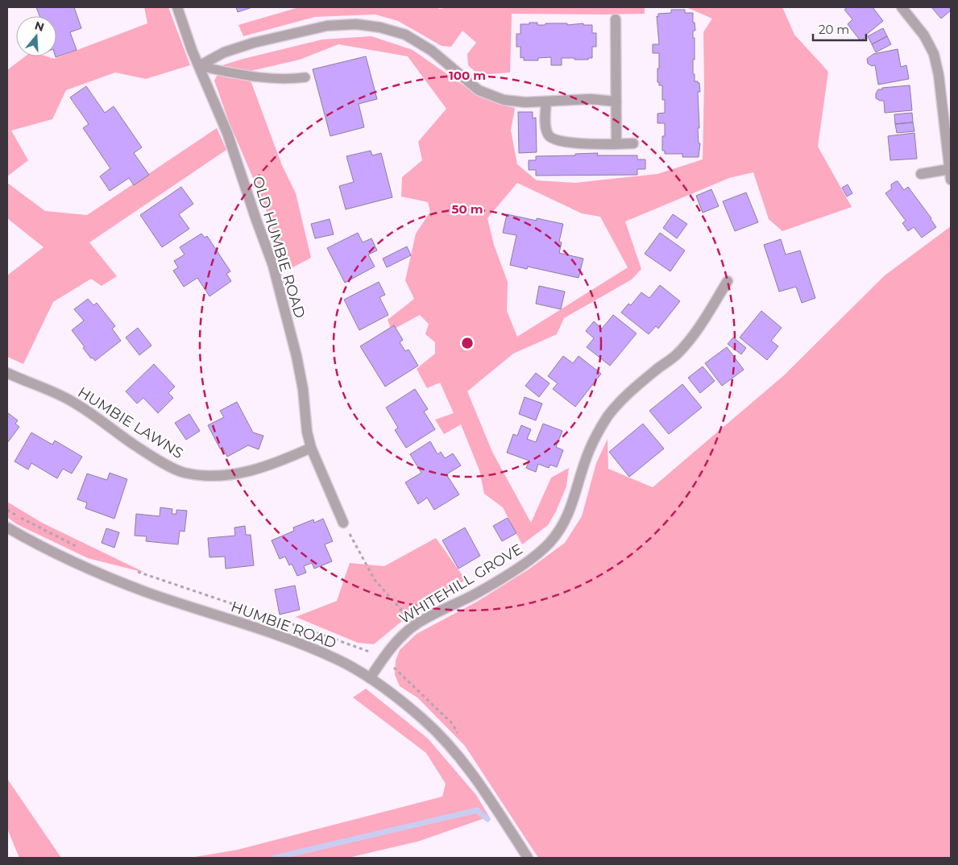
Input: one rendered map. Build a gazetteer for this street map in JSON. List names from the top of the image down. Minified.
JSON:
{"streets":{"street":["OLD HUMBIE ROAD","HUMBIE LAWNS","WHITEHILL GROVE","HUMBIE ROAD"]},"crossings":[["OLD HUMBIE ROAD","HUMBIE LAWNS"],["WHITEHILL GROVE","HUMBIE ROAD"]],"scale_bar":"20 m","north":"top","rings":["100 m","50 m"]}
